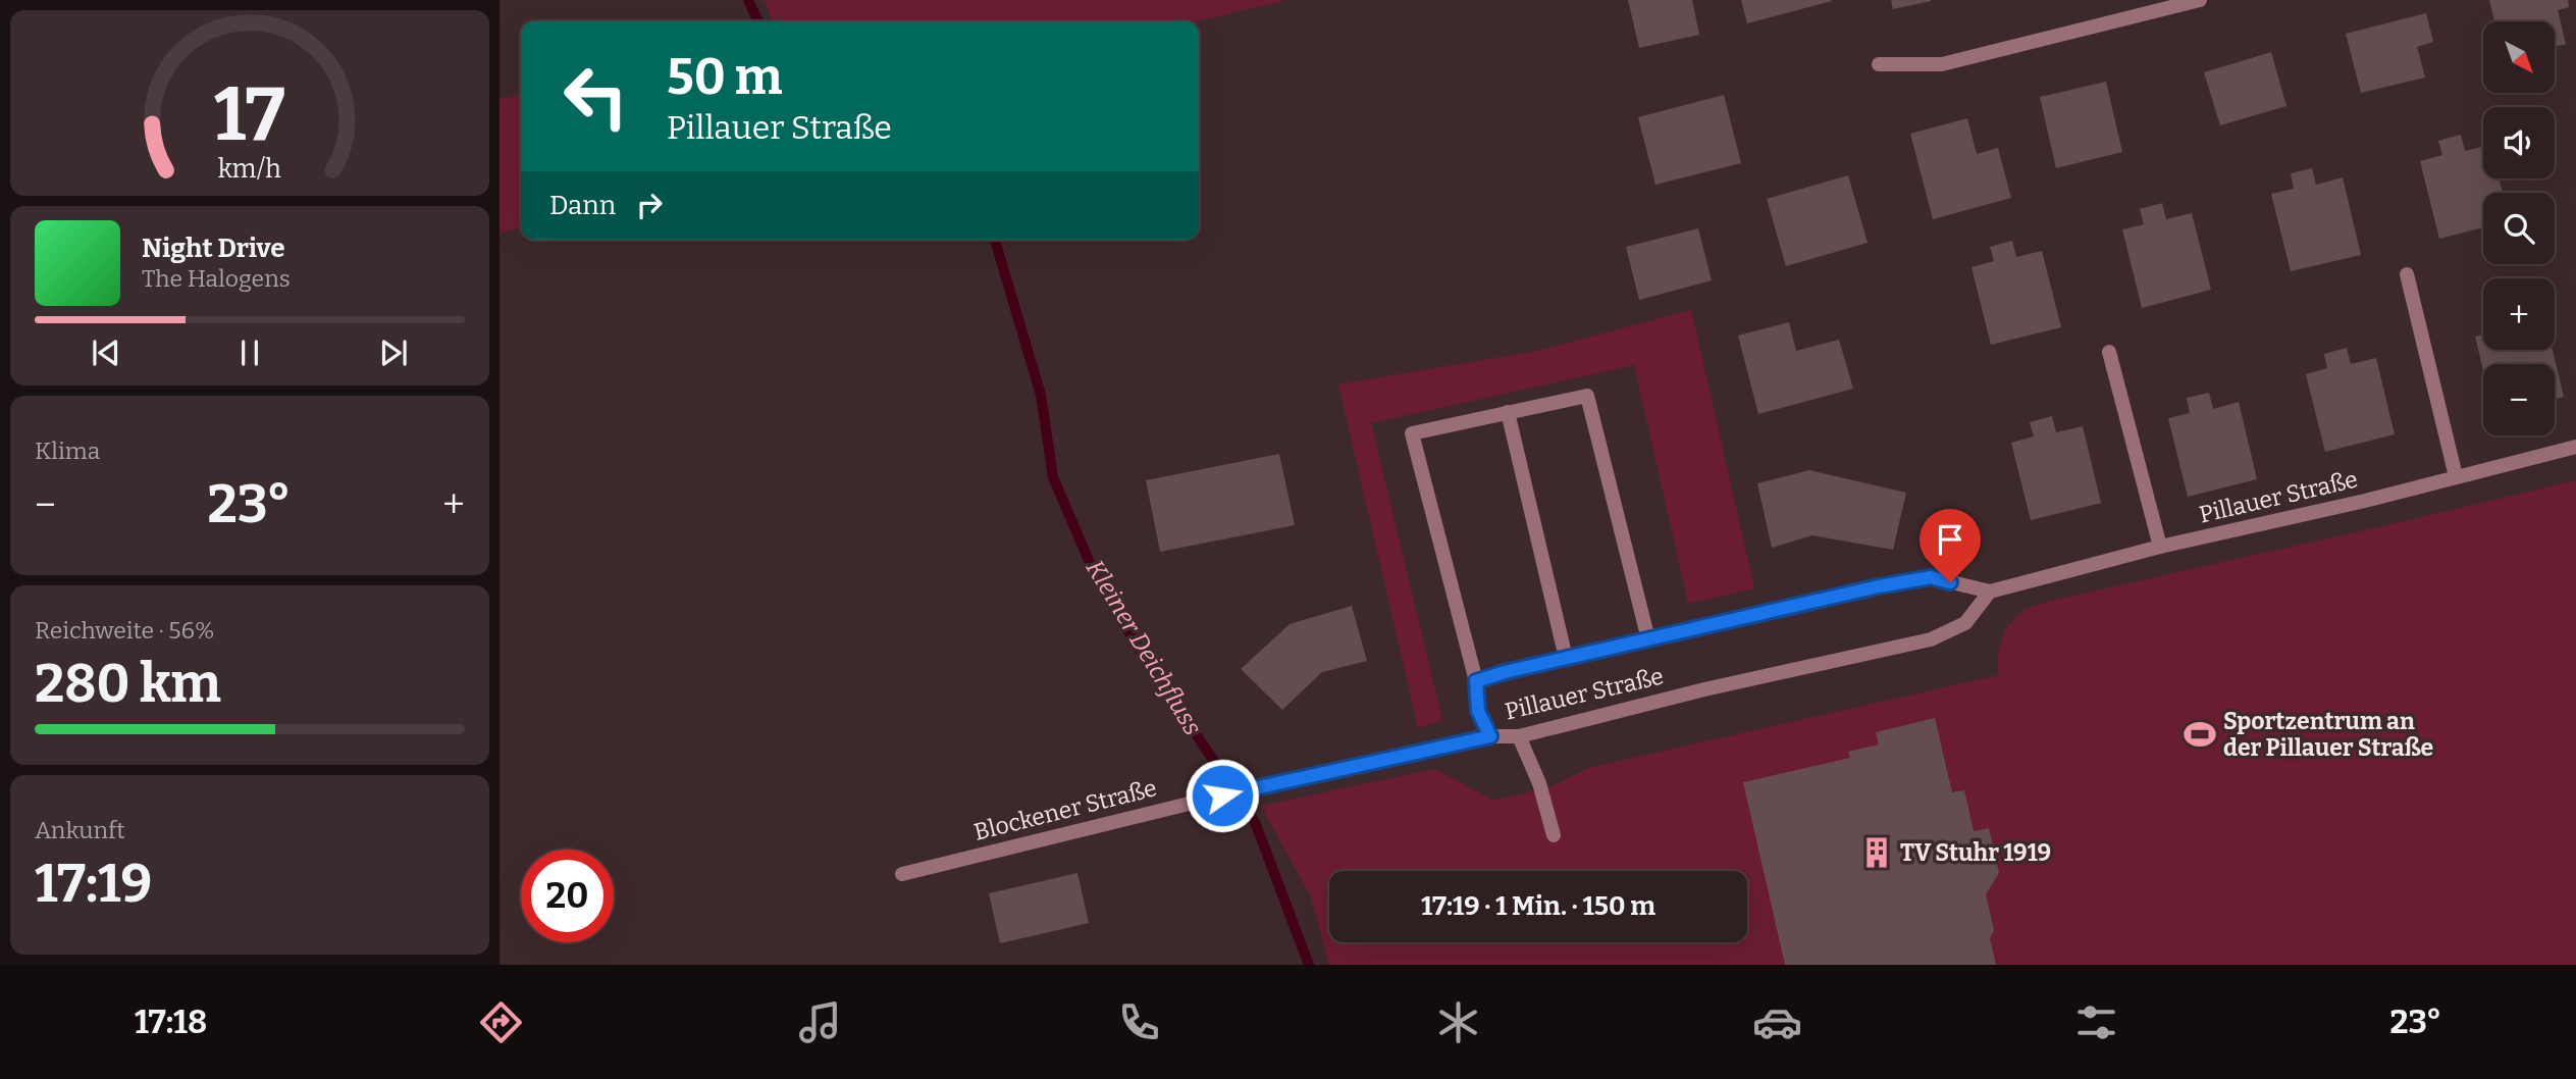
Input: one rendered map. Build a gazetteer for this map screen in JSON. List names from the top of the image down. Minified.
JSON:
{"streets":{"street":["Pillauer Straße","Blockener Straße"]},"crossings":[["Pillauer Straße","Blockener Straße"]],"water":["Kleiner Deichfluss"],"places":{"sports":["Sportzentrum an der Pillauer Straße"],"building":["TV Stuhr 1919"]},"north":"bottom right","page":{"map_buttons":["+","−"],"turn":["50 m","Pillauer Straße"],"then":"Dann","song":["Night Drive","The Halogens"],"tile":["Klima",["Reichweite · 56%","280 km"],["Ankunft","17:19"]],"heat":["−","23°","+"],"limit":"20","trip":"17:19 · 1 Min. · 150 m","tabs":["17:18","23°"],"gauge":["17","km/h"]}}
